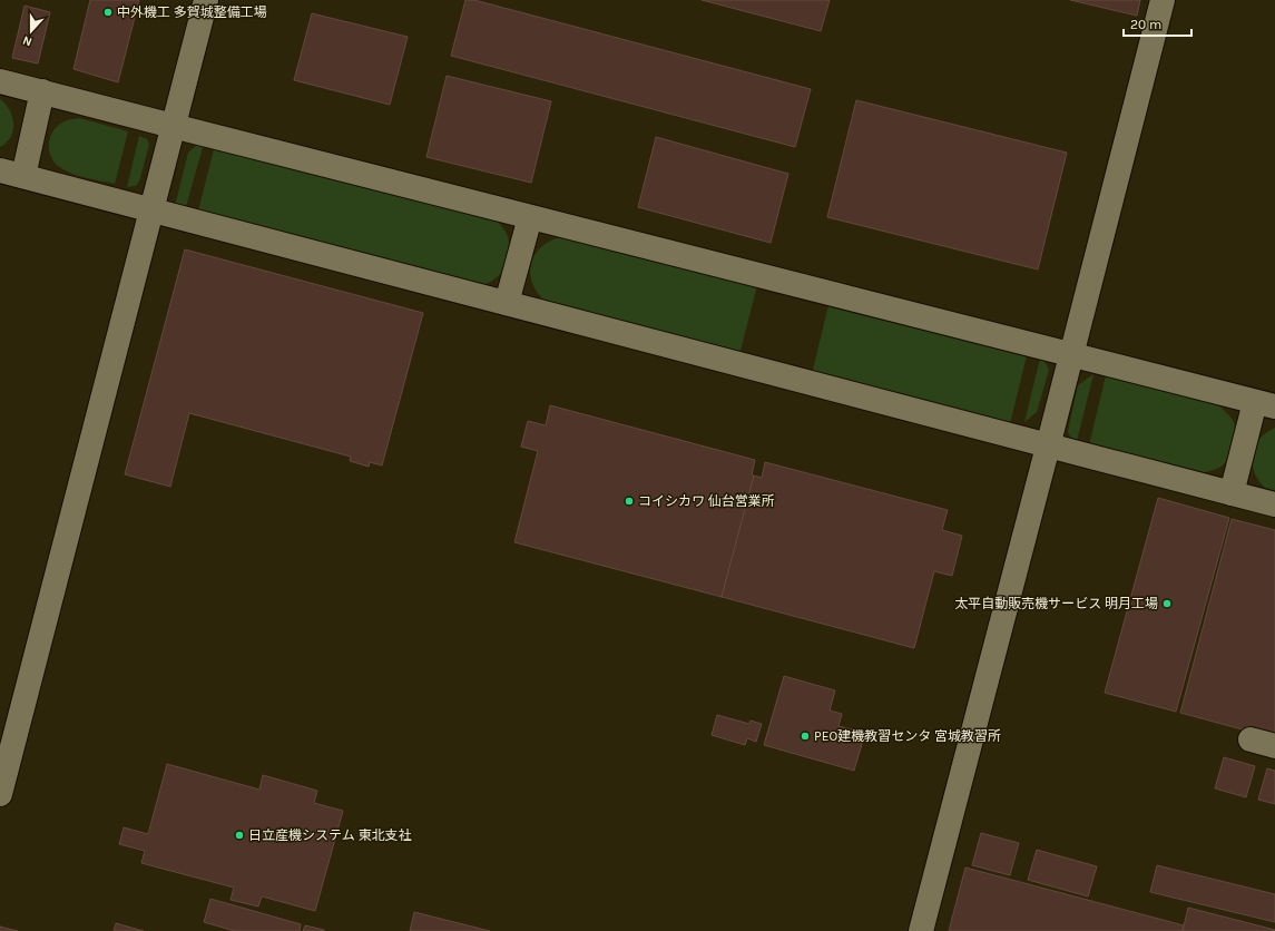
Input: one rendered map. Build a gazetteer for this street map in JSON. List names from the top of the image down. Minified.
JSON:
{"places":["中外機工 多賀城整備工場","コイシカワ 仙台営業所","太平自動販売機サービス 明月工場","PEO建機教習センタ 宮城教習所","日立産機システム 東北支社"],"scale_bar":"20 m","north":"bottom"}
